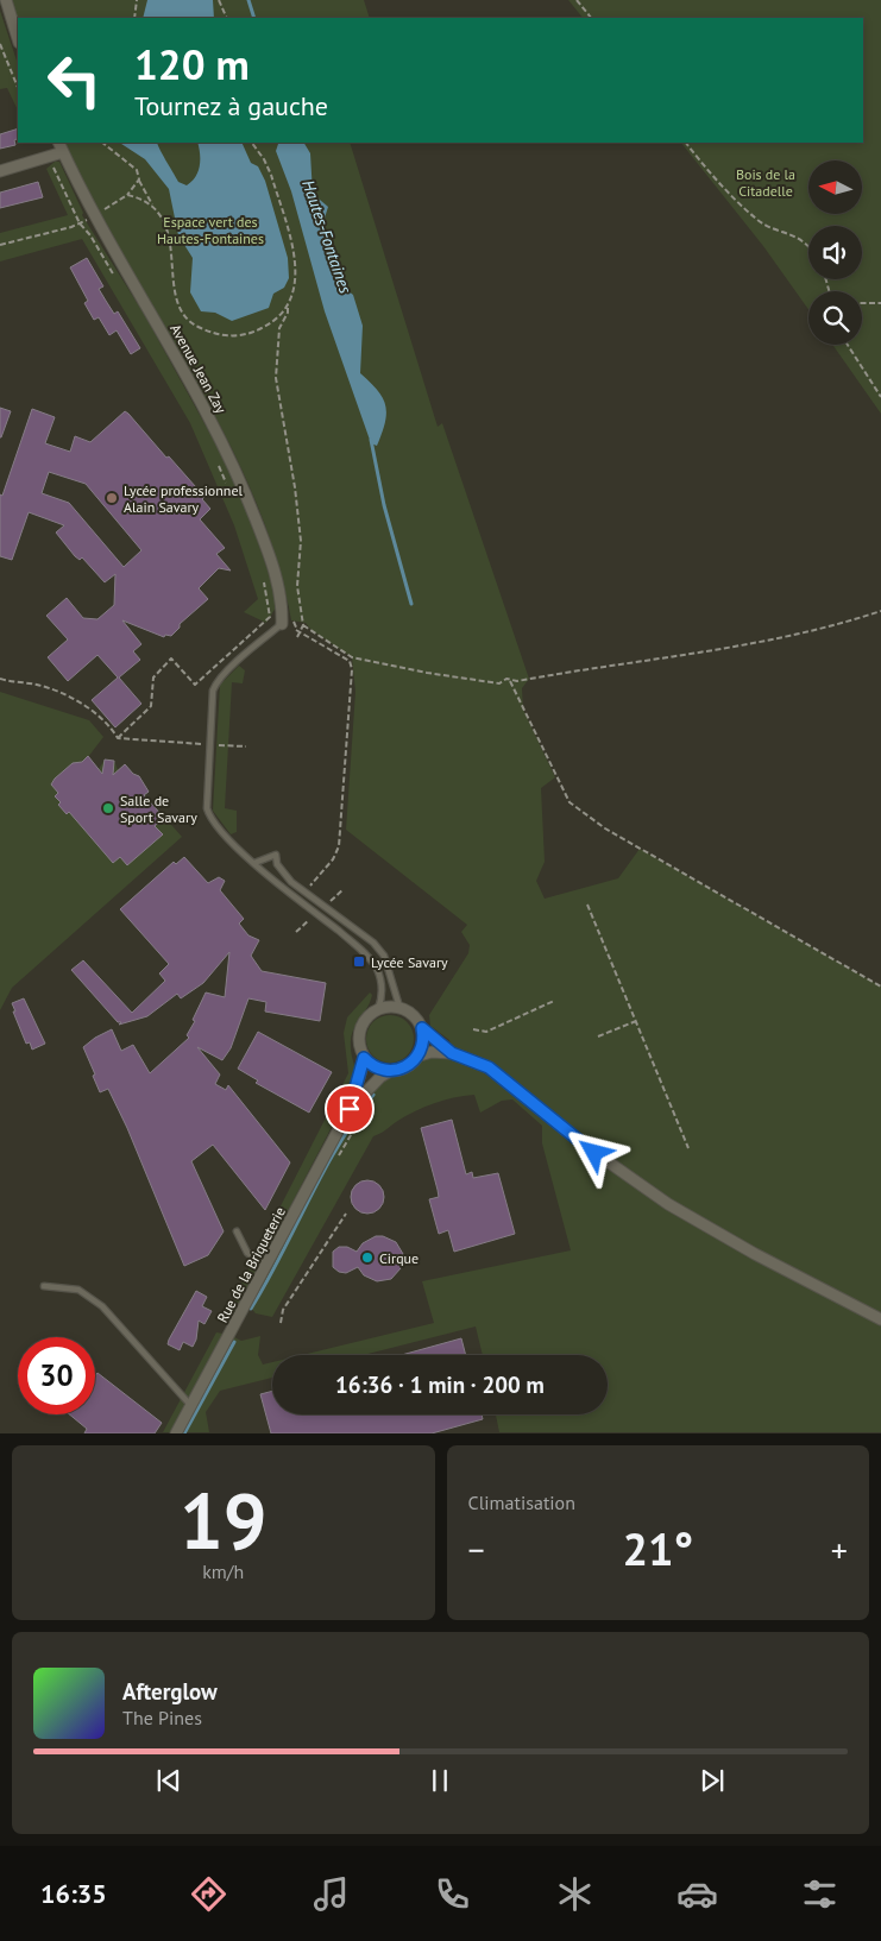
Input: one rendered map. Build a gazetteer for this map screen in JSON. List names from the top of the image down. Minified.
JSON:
{"streets":{"street":["Avenue Jean Zay","Rue de la Briqueterie"]},"water":["Hautes-Fontaines"],"parks":["Bois de la Citadelle","Espace vert des Hautes-Fontaines"],"places":{"other":["Lycée professionnel Alain Savary","Salle de Sport Savary","Cirque"],"transit":["Lycée Savary"]},"north":"left","page":{"turn":["120 m","Tournez à gauche"],"limit":"30","trip":"16:36 · 1 min · 200 m","tile":[["19","km/h"],"Climatisation"],"heat":["−","21°","+"],"song":["Afterglow","The Pines"],"tabs":"16:35"}}
